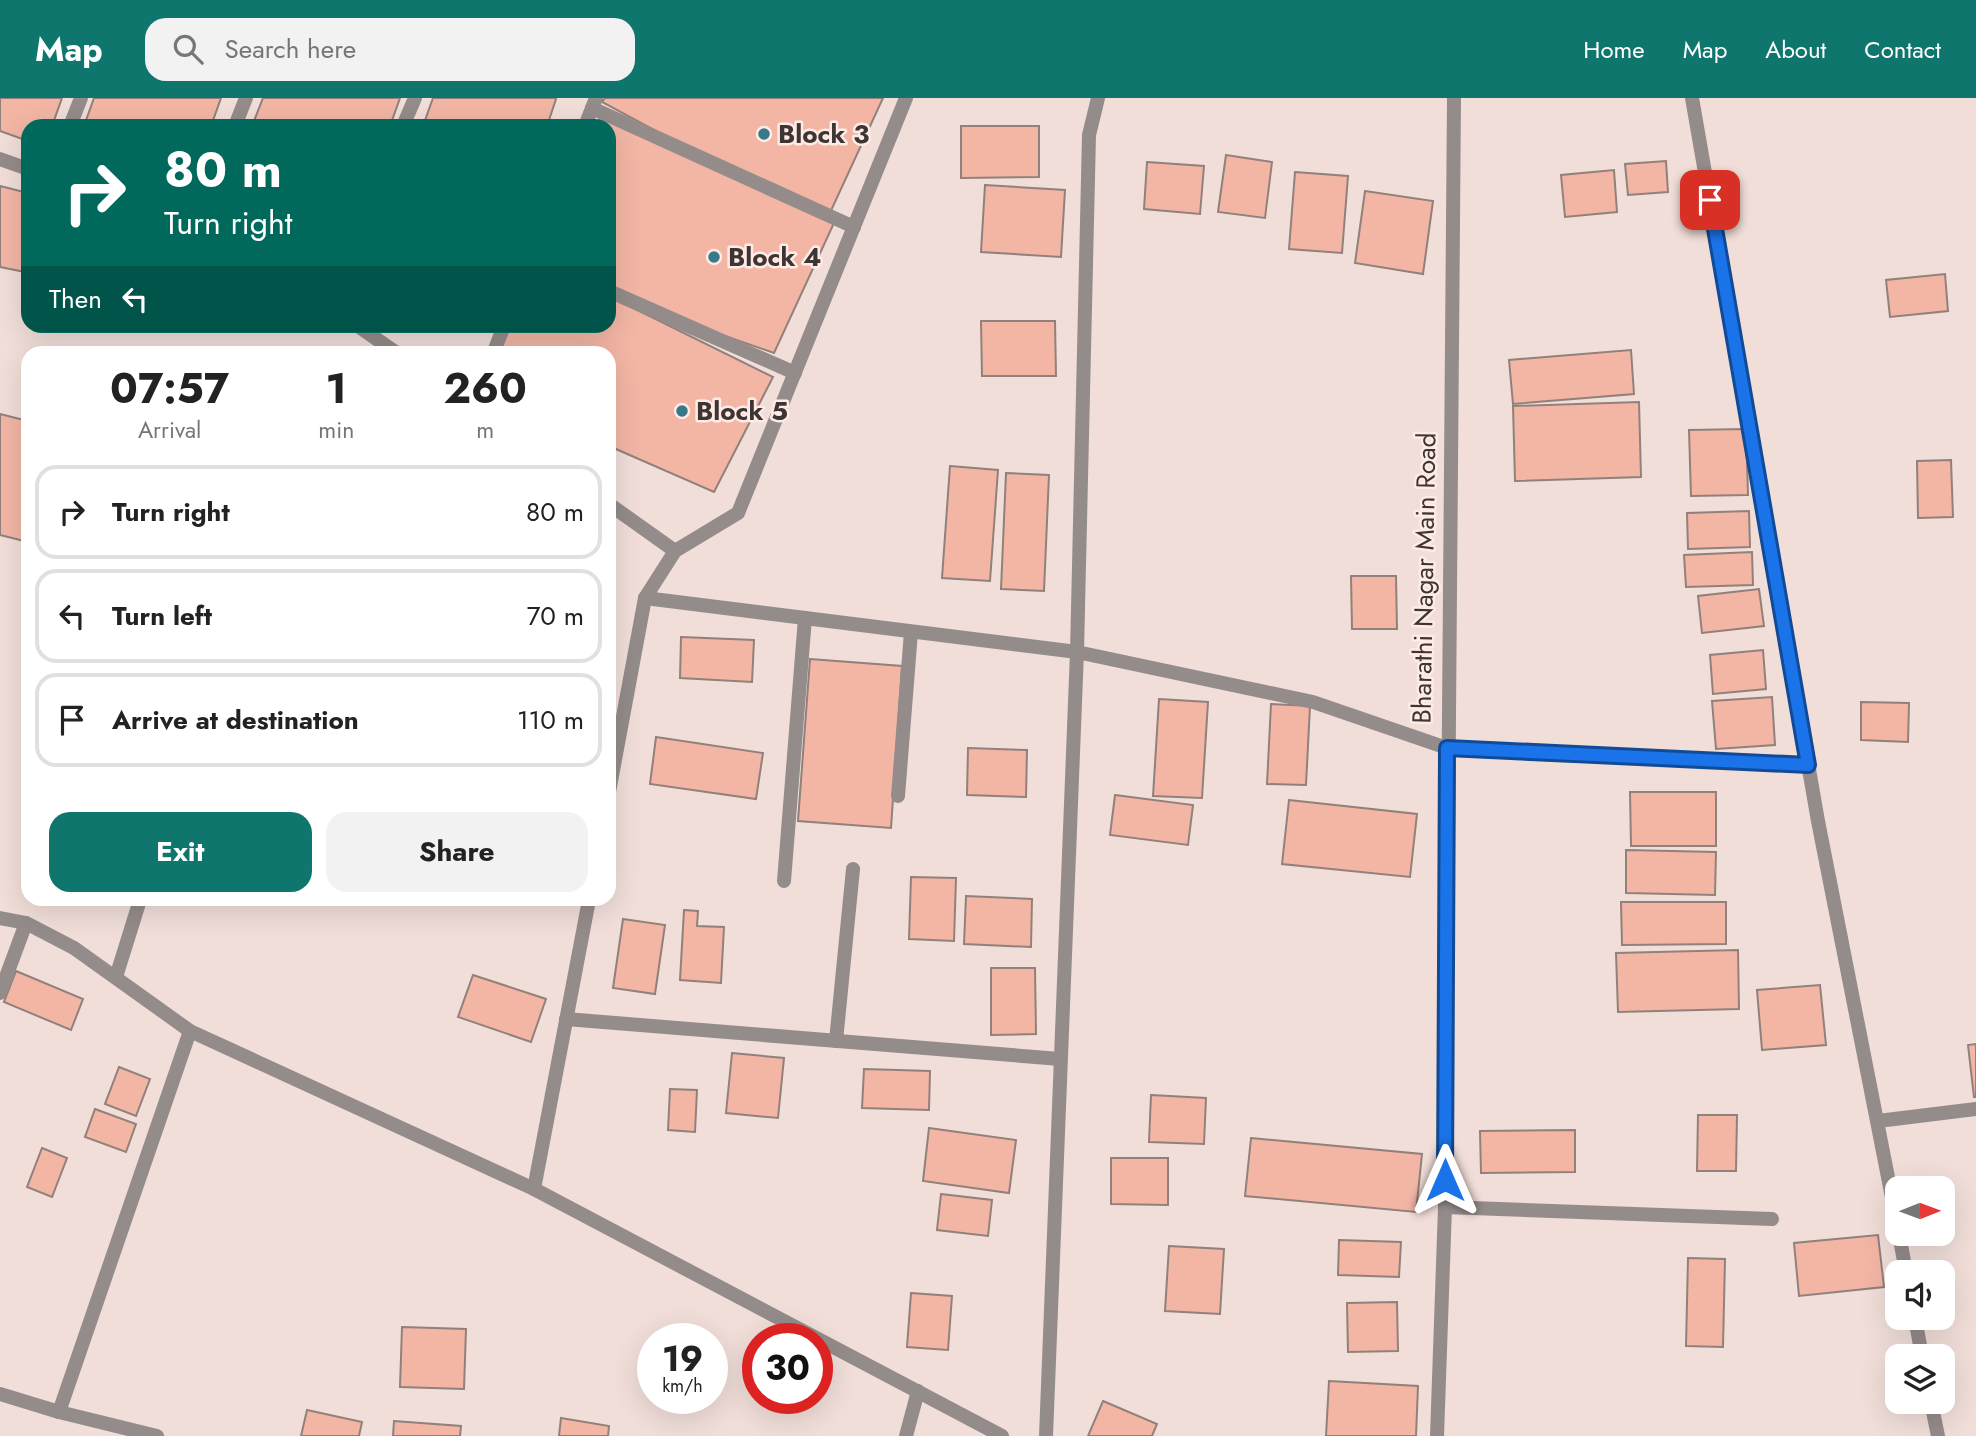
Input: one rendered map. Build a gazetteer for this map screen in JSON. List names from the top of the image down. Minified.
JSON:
{"streets":{"street":["Bharathi Nagar Main Road"]},"places":["Block 3","Block 4","Block 5"],"north":"right","page":{"header":"Map","search":"Search here","nav":["Home","Map","About","Contact"],"turn":["80 m","Turn right"],"then":"Then","eta":["07:57","Arrival","1","min","260","m"],"list":[{"name":"Turn right","value":"80 m"},{"name":"Turn left","value":"70 m"},{"name":"Arrive at destination","value":"110 m"}],"buttons":["Exit","Share"],"speed":"19 km/h","limit":"30"}}
